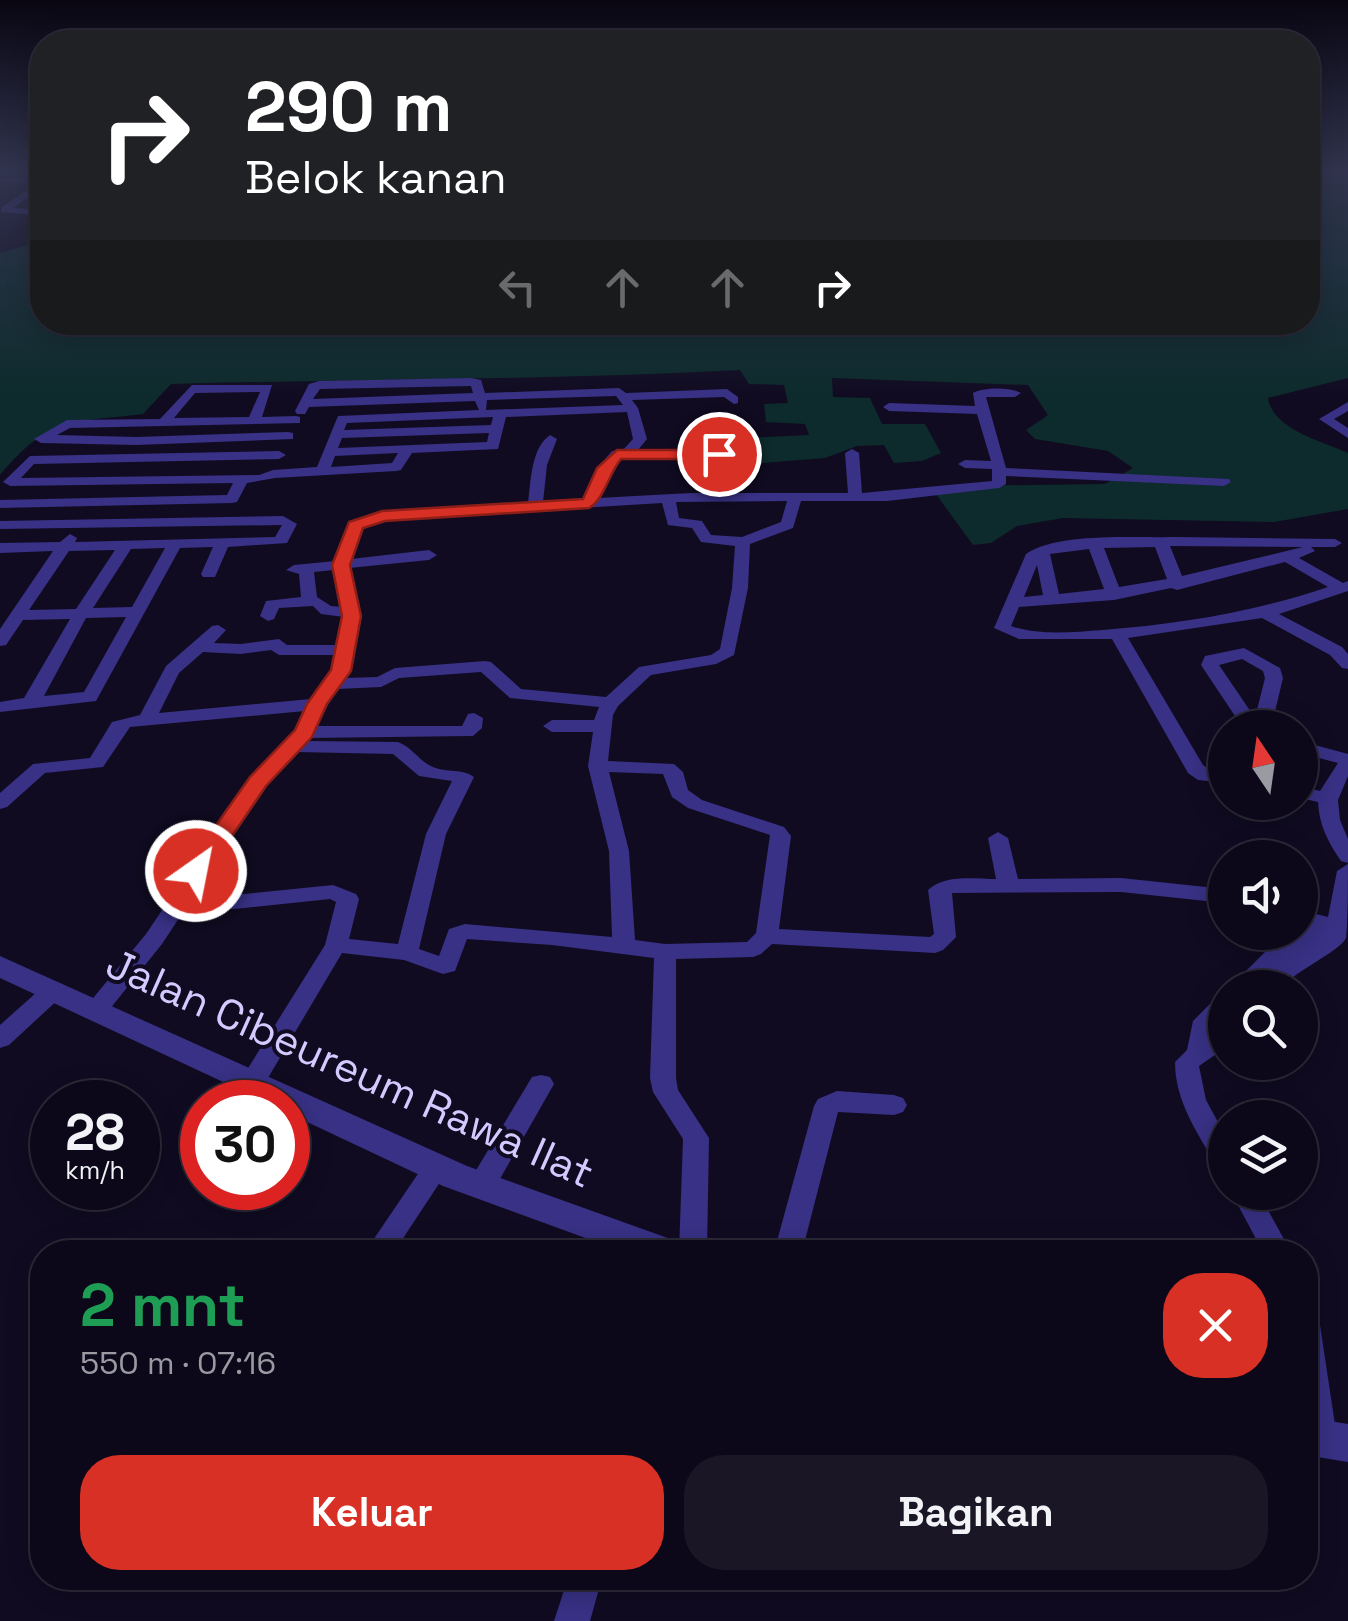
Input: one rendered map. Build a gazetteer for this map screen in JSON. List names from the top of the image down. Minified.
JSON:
{"streets":{"street":["Jalan Cibeureum Rawa Ilat"]},"north":"top","page":{"turn":["290 m","Belok kanan"],"speed":"28 km/h","limit":"30","heading":["2 mnt","550 m · 07:16"],"buttons":["Keluar","Bagikan"]}}
